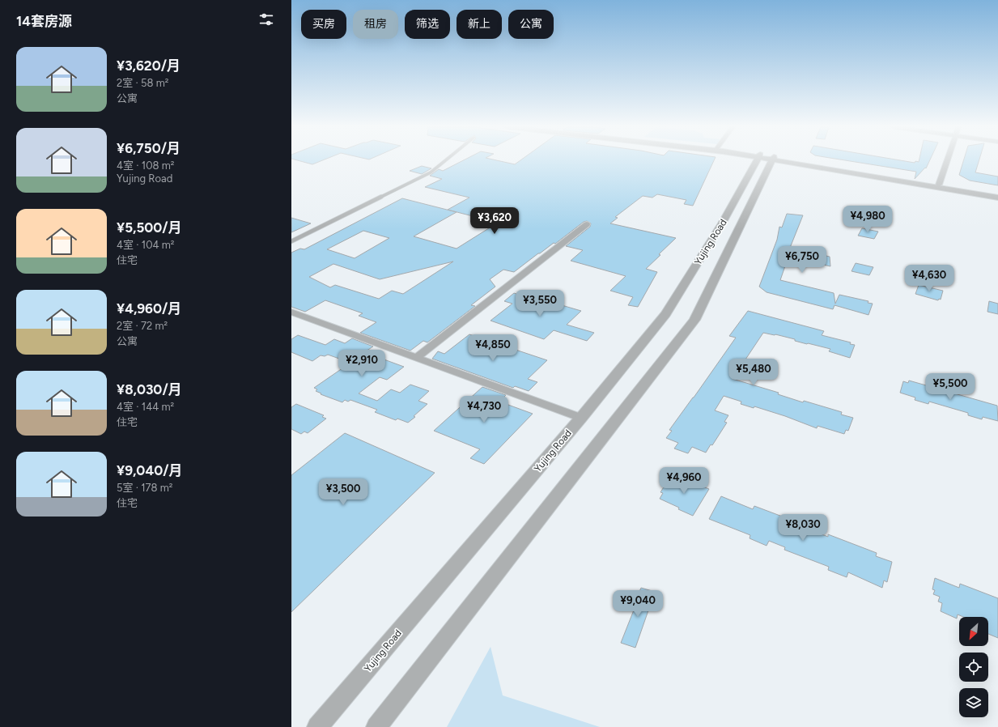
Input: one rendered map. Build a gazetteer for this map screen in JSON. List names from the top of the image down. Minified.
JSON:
{"streets":{"street":["Yujing Road"]},"north":"bottom left","page":{"heading":"14套房源","chip":["买房","租房","筛选","新上","公寓"],"list":[{"name":"¥3,620/月","note":"2室 · 58 m² · 公寓"},{"name":"¥6,750/月","note":"4室 · 108 m² · Yujing Road"},{"name":"¥5,500/月","note":"4室 · 104 m² · 住宅"},{"name":"¥4,960/月","note":"2室 · 72 m² · 公寓"},{"name":"¥8,030/月","note":"4室 · 144 m² · 住宅"},{"name":"¥9,040/月","note":"5室 · 178 m² · 住宅"}],"price":["¥4,980","¥3,620","¥6,750","¥4,630","¥3,550","¥4,850","¥2,910","¥5,480","¥5,500","¥4,730","¥4,960","¥3,500","¥8,030","¥9,040"]}}
